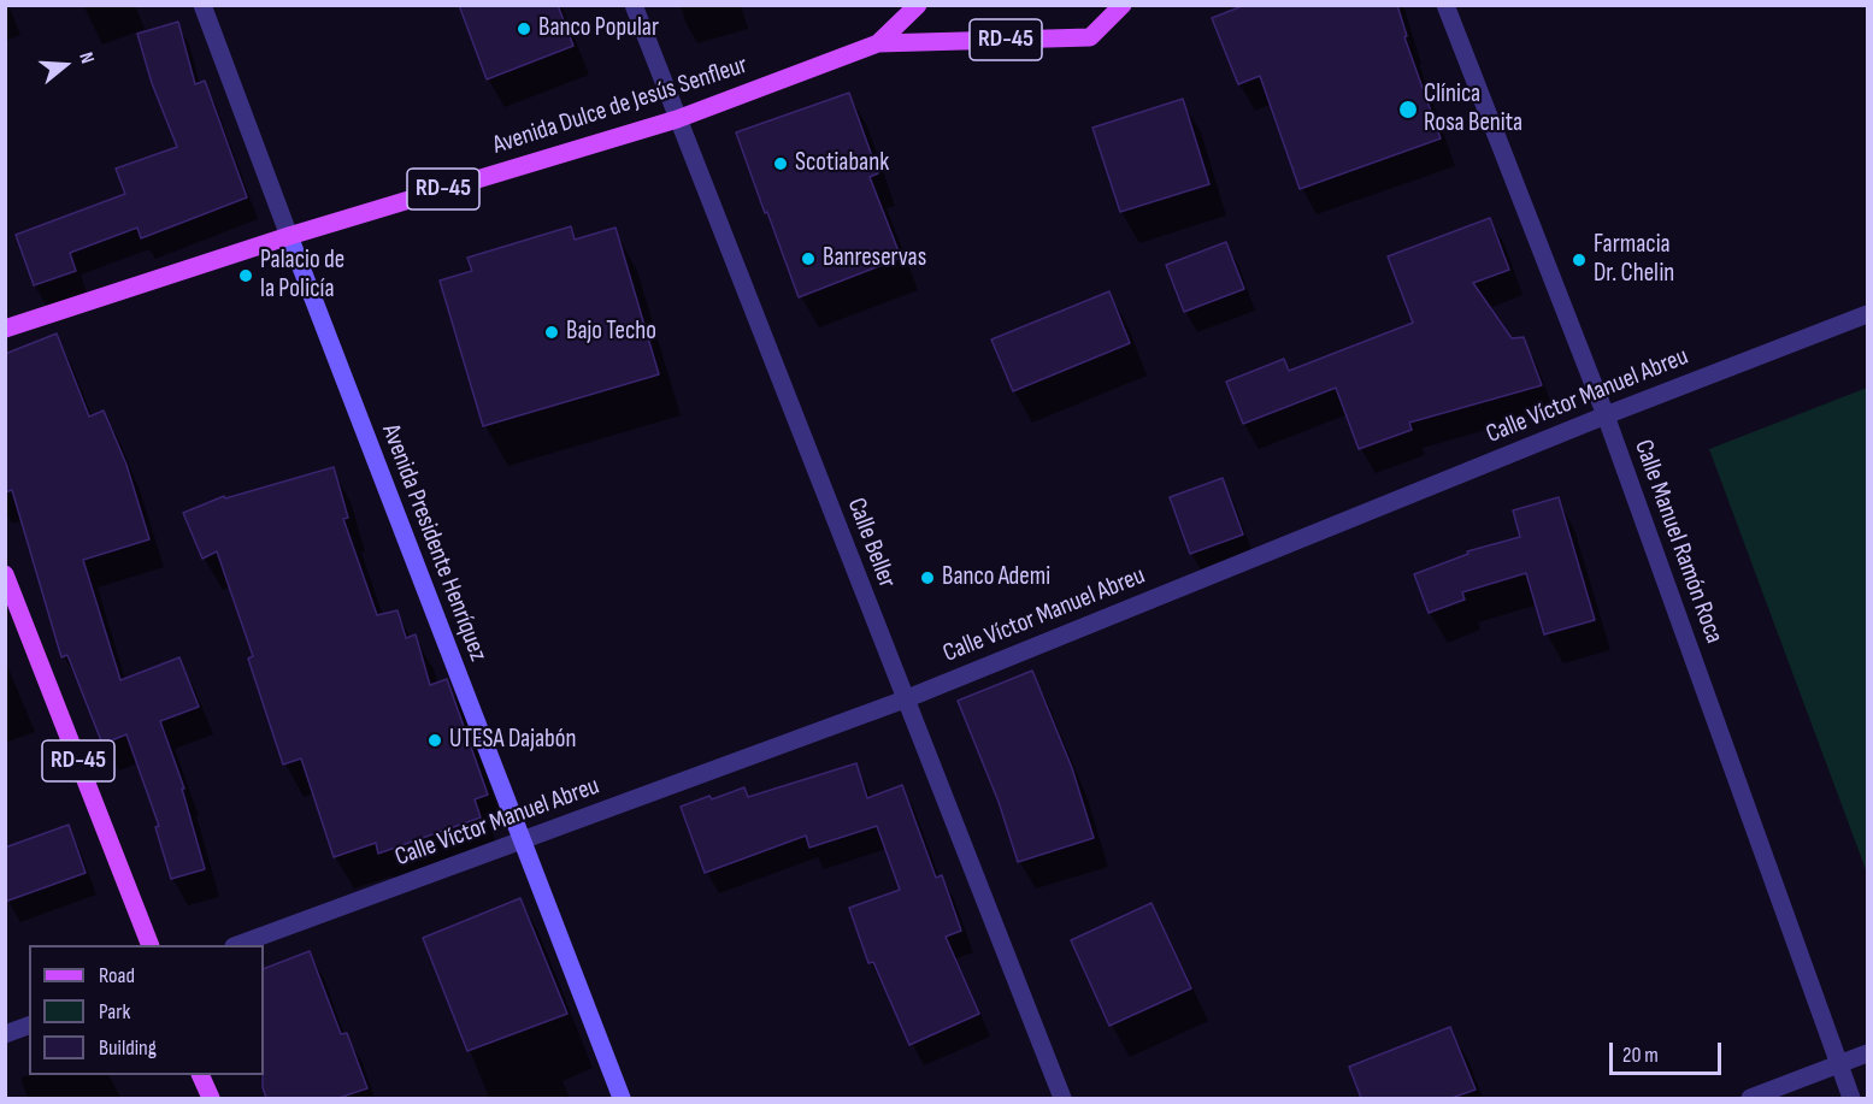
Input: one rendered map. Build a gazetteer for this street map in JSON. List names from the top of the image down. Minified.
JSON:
{"streets":{"main road":["RD-45","Avenida Dulce de Jesús Senfleur"],"street":["Calle Víctor Manuel Abreu","Calle Manuel Ramón Roca","Avenida Presidente Henríquez","Calle Beller"]},"crossings":[["Avenida Dulce de Jesús Senfleur","Avenida Presidente Henríquez"],["Avenida Dulce de Jesús Senfleur","Calle Beller"],["Calle Víctor Manuel Abreu","Calle Manuel Ramón Roca"],["Calle Víctor Manuel Abreu","Avenida Presidente Henríquez"],["Calle Víctor Manuel Abreu","Calle Beller"]],"places":["Banco Popular","Clínica Rosa Benita","Scotiabank","Banreservas","Farmacia Dr. Chelin","Palacio de la Policía","Bajo Techo","Banco Ademi","UTESA Dajabón"],"legend":["Road","Park","Building"],"scale_bar":"20 m","north":"right"}
